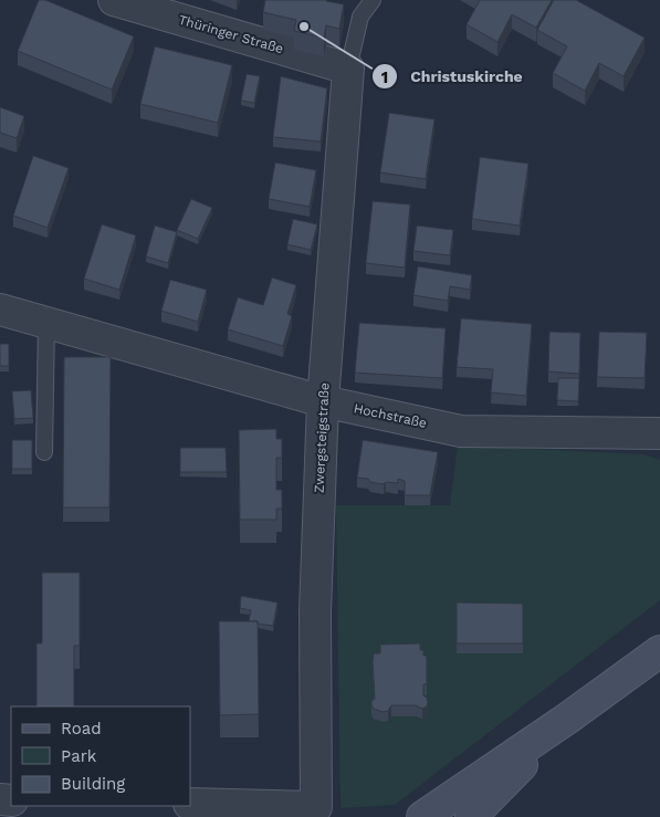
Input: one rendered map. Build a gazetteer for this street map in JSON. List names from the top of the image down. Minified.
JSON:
{"streets":{"street":["Thüringer Straße","Hochstraße","Zwergsteigstraße"]},"crossings":[["Thüringer Straße","Zwergsteigstraße"],["Hochstraße","Zwergsteigstraße"]],"places":["Christuskirche"],"legend":["Road","Park","Building"]}
